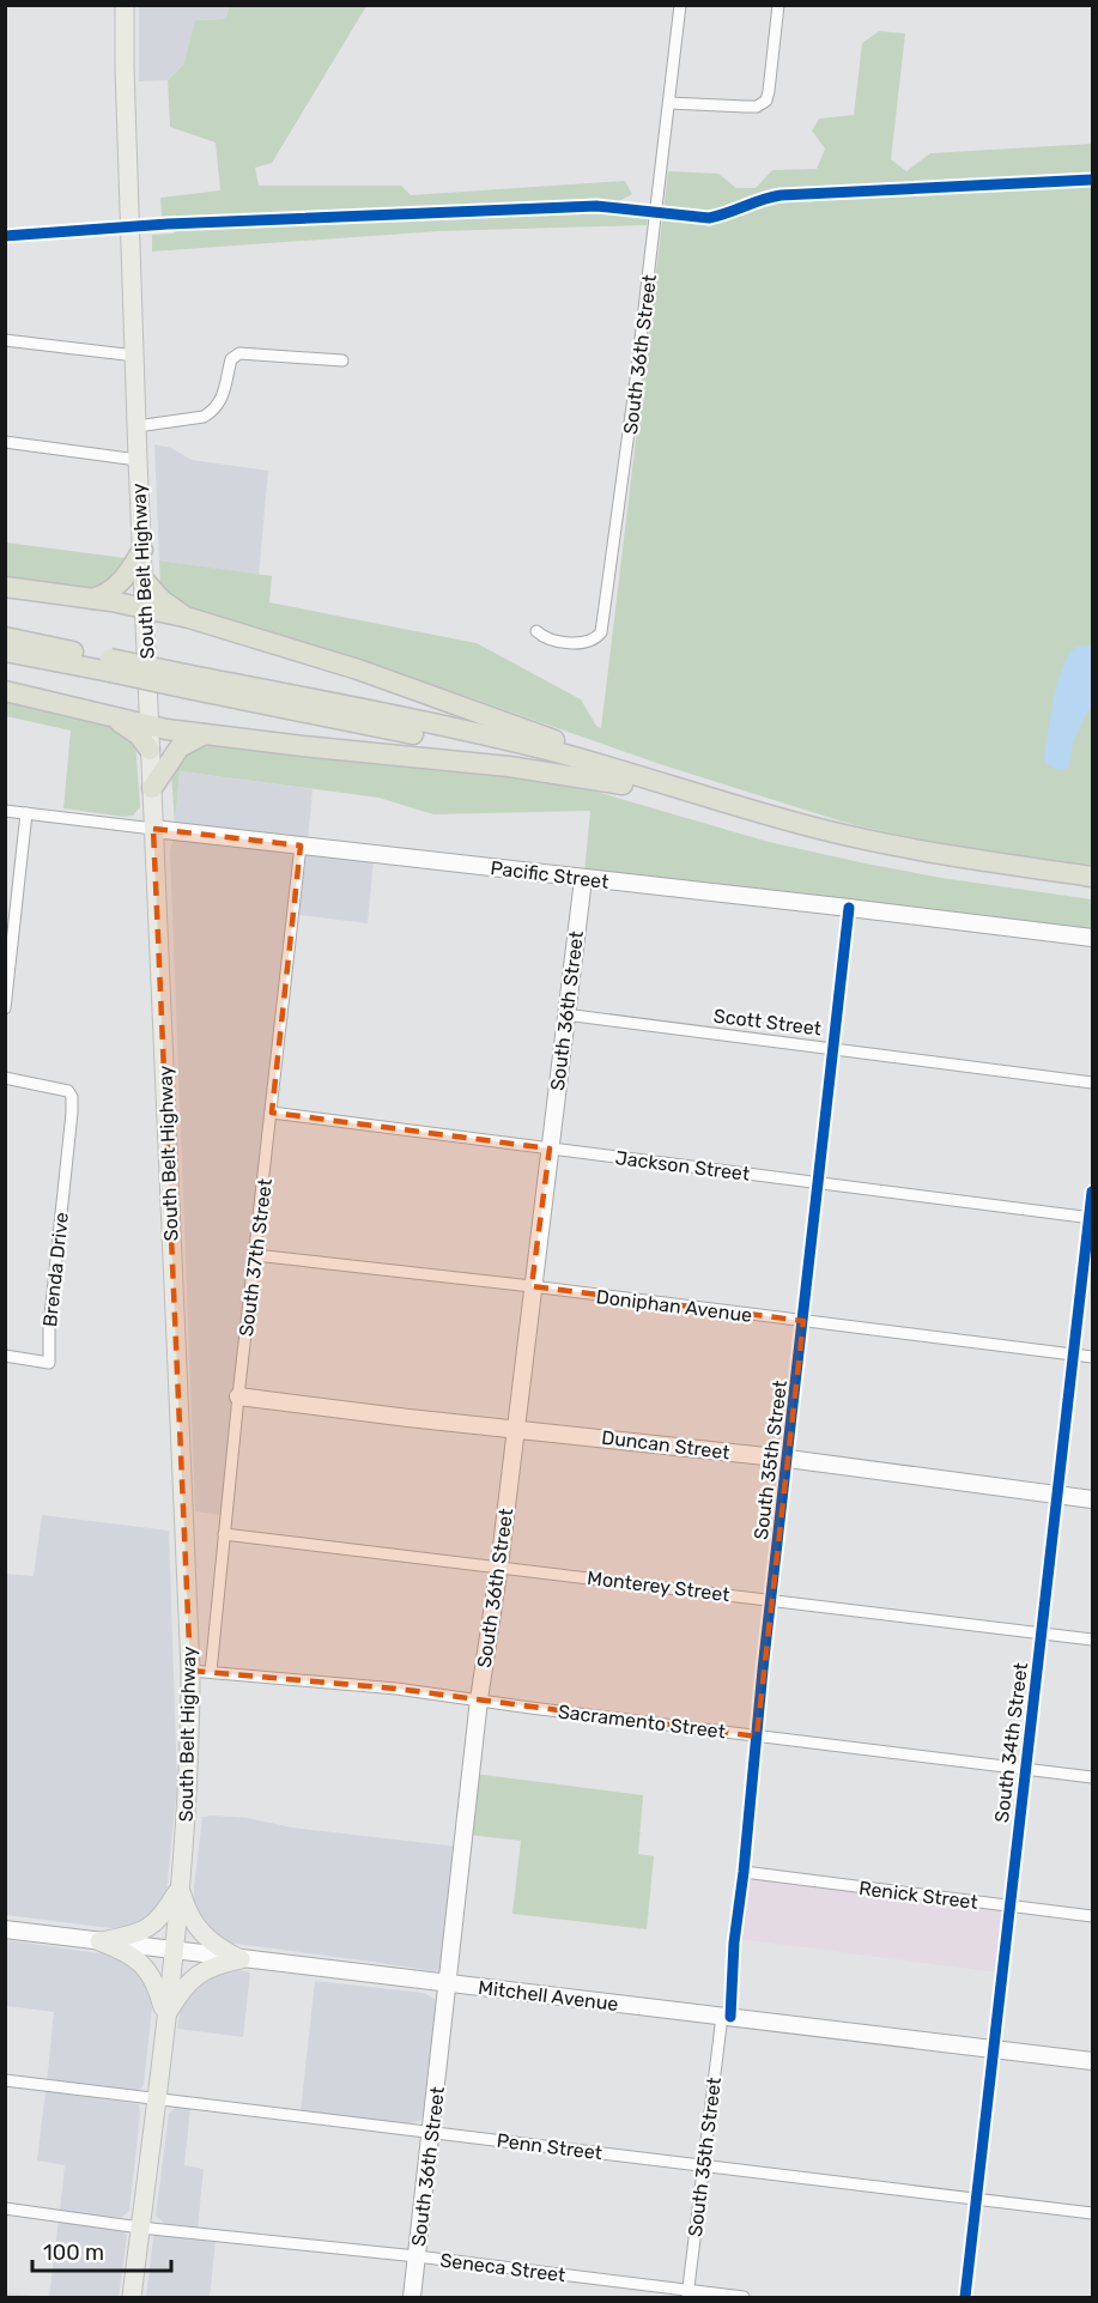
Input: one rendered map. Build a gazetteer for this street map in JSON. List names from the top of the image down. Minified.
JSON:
{"streets":{"main road":["South Belt Highway"],"street":["South 36th Street","Pacific Street","Scott Street","Jackson Street","South 37th Street","Brenda Drive","Doniphan Avenue","Duncan Street","South 35th Street","Monterey Street","Sacramento Street","South 34th Street","Renick Street","Mitchell Avenue","Penn Street","Seneca Street"]},"crossings":[["South 36th Street","Pacific Street"],["South 36th Street","Scott Street"],["South 36th Street","Jackson Street"],["South 36th Street","Doniphan Avenue"],["South 36th Street","Duncan Street"],["South 36th Street","Monterey Street"],["South 36th Street","Sacramento Street"],["South 36th Street","Mitchell Avenue"],["South 36th Street","Penn Street"],["South 36th Street","Seneca Street"],["South Belt Highway","Pacific Street"],["South Belt Highway","Sacramento Street"],["South Belt Highway","Mitchell Avenue"],["South Belt Highway","Penn Street"],["South Belt Highway","Seneca Street"],["Pacific Street","South 37th Street"],["Pacific Street","South 35th Street"],["Scott Street","South 35th Street"],["Jackson Street","South 37th Street"],["Jackson Street","South 35th Street"],["Jackson Street","South 34th Street"],["South 37th Street","Doniphan Avenue"],["South 37th Street","Duncan Street"],["South 37th Street","Monterey Street"],["South 37th Street","Sacramento Street"],["Doniphan Avenue","South 35th Street"],["Doniphan Avenue","South 34th Street"],["Duncan Street","South 35th Street"],["Duncan Street","South 34th Street"],["South 35th Street","Monterey Street"],["South 35th Street","Sacramento Street"],["South 35th Street","Renick Street"],["South 35th Street","Mitchell Avenue"],["South 35th Street","Penn Street"],["South 35th Street","Seneca Street"],["Monterey Street","South 34th Street"],["Sacramento Street","South 34th Street"],["South 34th Street","Renick Street"],["South 34th Street","Mitchell Avenue"],["South 34th Street","Penn Street"]],"scale_bar":"100 m"}
